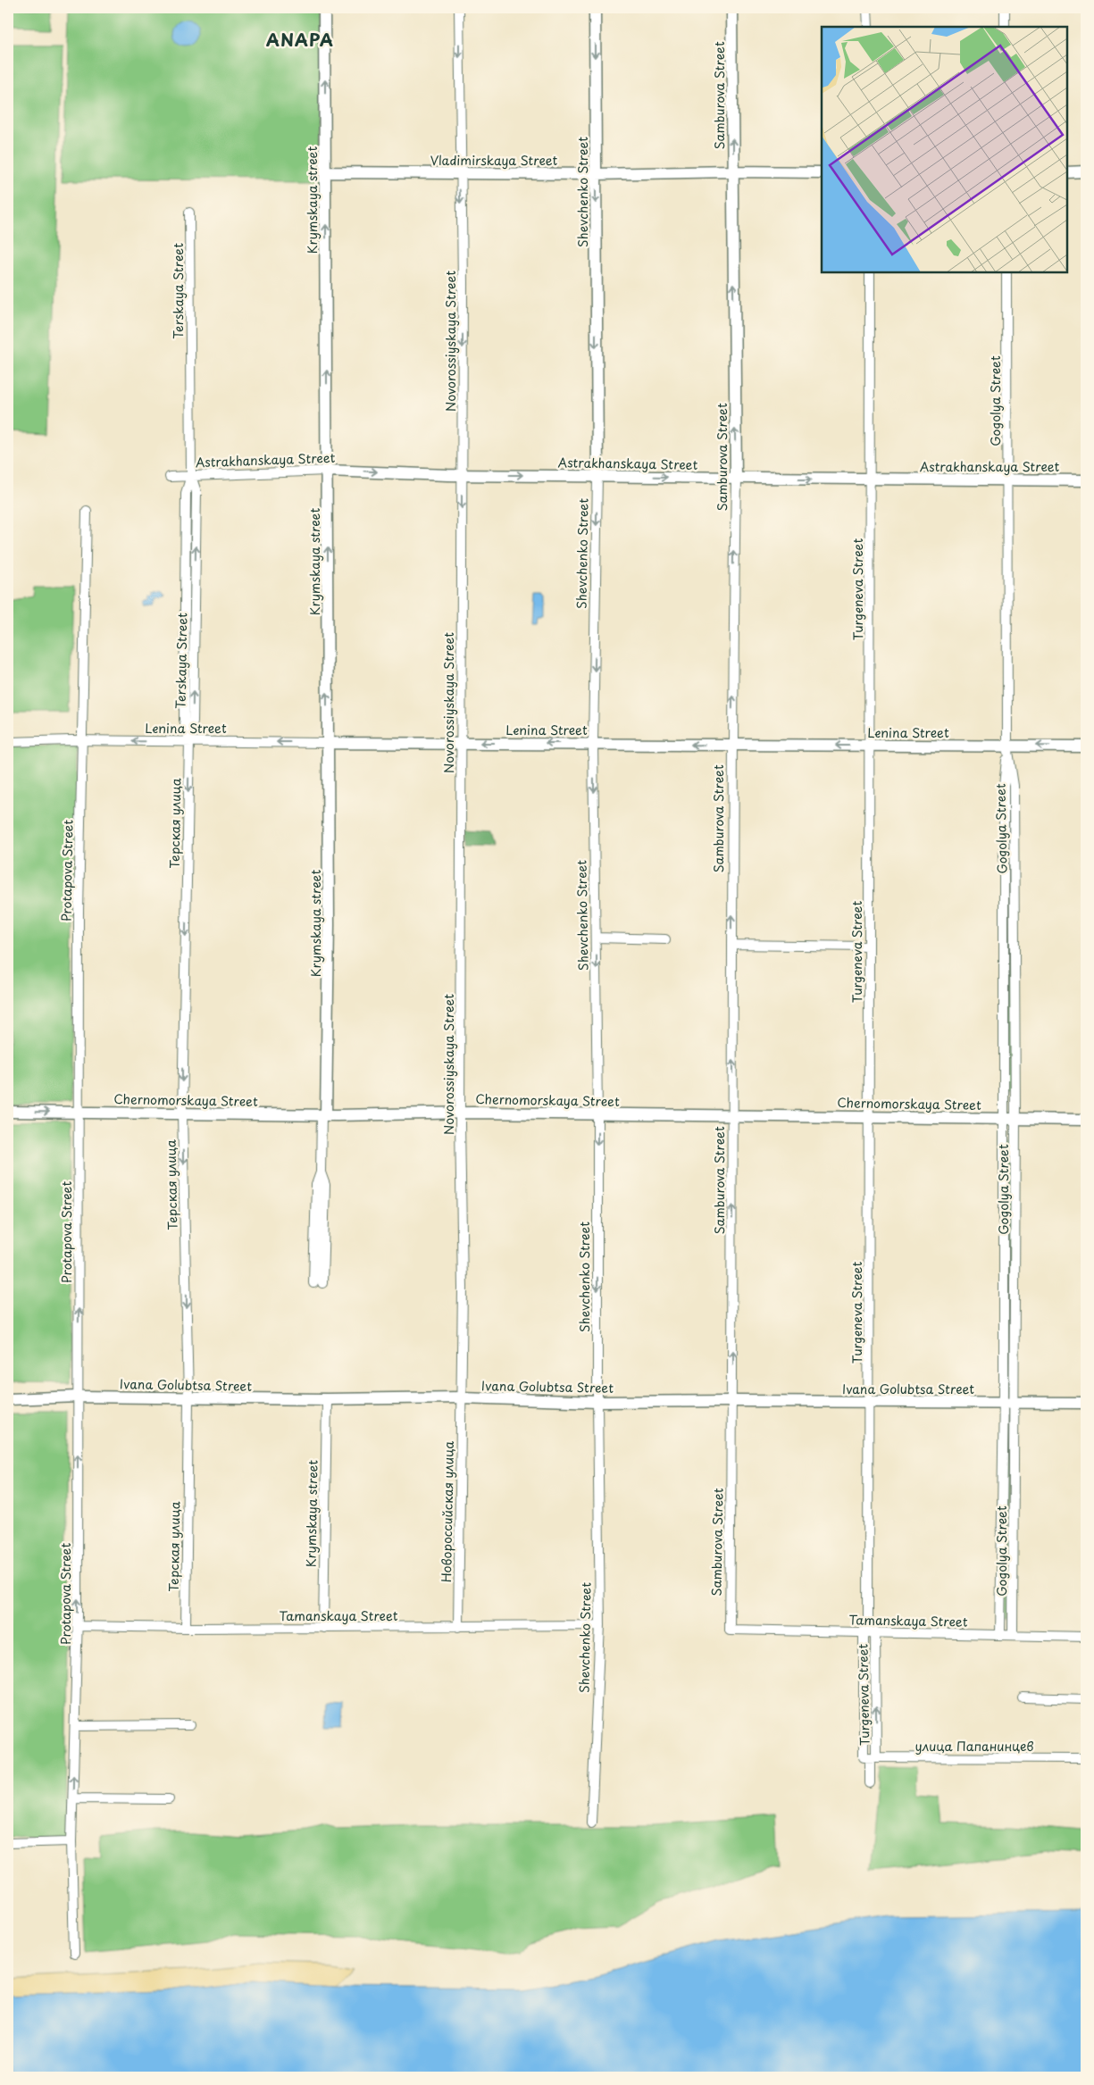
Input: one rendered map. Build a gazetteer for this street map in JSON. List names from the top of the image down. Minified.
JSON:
{"streets":{"street":["Samburova Street","Vladimirskaya Street","Shevchenko Street","Krymskaya street","Terskaya Street","Novorossiyskaya Street","Gogolya Street","Astrakhanskaya Street","Turgeneva Street","Lenina Street","Терская улица","Protapova Street","Chernomorskaya Street","Ivana Golubtsa Street","Новороссийская улица","Tamanskaya Street","улица Папанинцев"]},"crossings":[["Samburova Street","Vladimirskaya Street"],["Samburova Street","Astrakhanskaya Street"],["Samburova Street","Lenina Street"],["Samburova Street","Chernomorskaya Street"],["Samburova Street","Ivana Golubtsa Street"],["Samburova Street","Tamanskaya Street"],["Vladimirskaya Street","Shevchenko Street"],["Vladimirskaya Street","Krymskaya street"],["Vladimirskaya Street","Novorossiyskaya Street"],["Shevchenko Street","Astrakhanskaya Street"],["Shevchenko Street","Lenina Street"],["Shevchenko Street","Chernomorskaya Street"],["Shevchenko Street","Ivana Golubtsa Street"],["Shevchenko Street","Tamanskaya Street"],["Krymskaya street","Astrakhanskaya Street"],["Krymskaya street","Lenina Street"],["Krymskaya street","Chernomorskaya Street"],["Krymskaya street","Ivana Golubtsa Street"],["Krymskaya street","Tamanskaya Street"],["Terskaya Street","Astrakhanskaya Street"],["Terskaya Street","Lenina Street"],["Terskaya Street","Терская улица"],["Novorossiyskaya Street","Astrakhanskaya Street"],["Novorossiyskaya Street","Lenina Street"],["Novorossiyskaya Street","Chernomorskaya Street"],["Novorossiyskaya Street","Ivana Golubtsa Street"],["Novorossiyskaya Street","Новороссийская улица"],["Gogolya Street","Astrakhanskaya Street"],["Gogolya Street","Lenina Street"],["Gogolya Street","Chernomorskaya Street"],["Gogolya Street","Ivana Golubtsa Street"],["Gogolya Street","Tamanskaya Street"],["Astrakhanskaya Street","Turgeneva Street"],["Turgeneva Street","Lenina Street"],["Turgeneva Street","Chernomorskaya Street"],["Turgeneva Street","Ivana Golubtsa Street"],["Turgeneva Street","Tamanskaya Street"],["Turgeneva Street","улица Папанинцев"],["Lenina Street","Терская улица"],["Lenina Street","Protapova Street"],["Терская улица","Chernomorskaya Street"],["Терская улица","Ivana Golubtsa Street"],["Терская улица","Tamanskaya Street"],["Protapova Street","Chernomorskaya Street"],["Protapova Street","Ivana Golubtsa Street"],["Protapova Street","Tamanskaya Street"],["Ivana Golubtsa Street","Новороссийская улица"],["Новороссийская улица","Tamanskaya Street"]],"one_way":["Samburova Street","Shevchenko Street","Krymskaya street","Novorossiyskaya Street","Astrakhanskaya Street","Lenina Street","Терская улица","Protapova Street"],"districts":["ANAPA"]}
